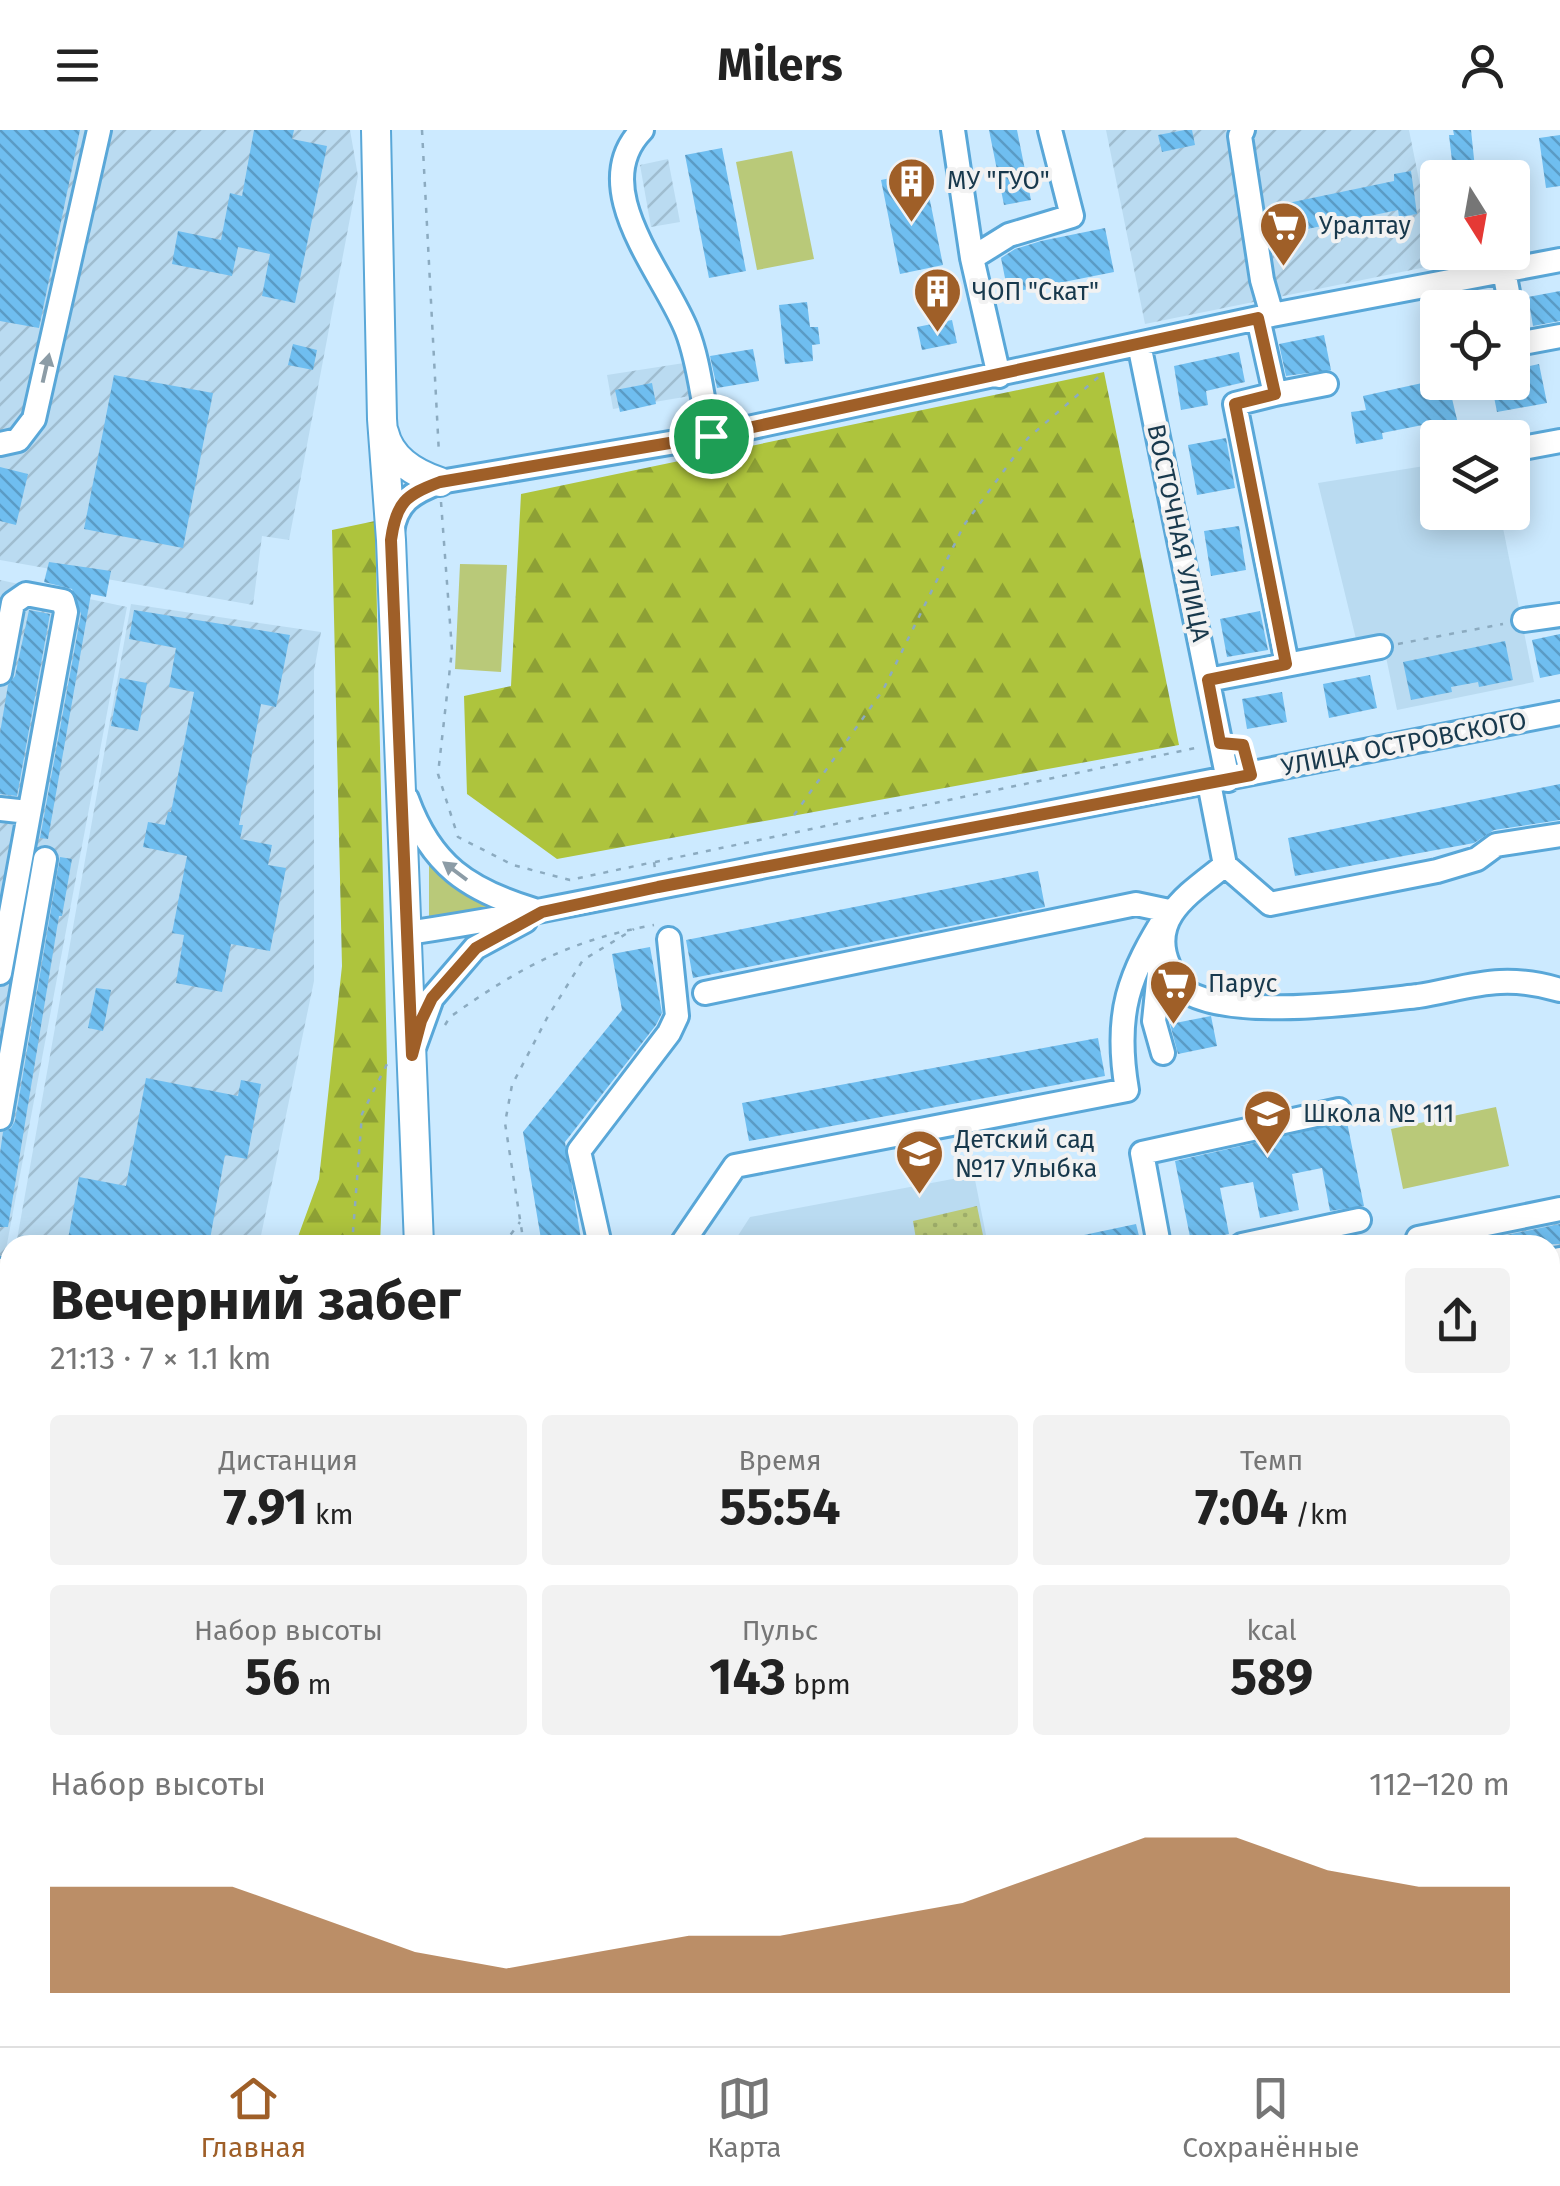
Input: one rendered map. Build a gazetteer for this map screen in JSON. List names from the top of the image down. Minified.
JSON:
{"streets":{"street":["ВОСТОЧНАЯ УЛИЦА","УЛИЦА ОСТРОВСКОГО"]},"crossings":[["ВОСТОЧНАЯ УЛИЦА","УЛИЦА ОСТРОВСКОГО"]],"places":{"building":["МУ \"ГУО\"","ЧОП \"Скат\""],"supermarket":["Уралтау","Парус"],"school or university":["Школа № 111","Детский сад №17 Улыбка"]},"north":"bottom","page":{"header":"Milers","heading":["Вечерний забег","21:13 · 7 × 1.1 km"],"stats":[["Дистанция","7.91 km"],["Время","55:54"],["Темп","7:04 /km"],["Набор высоты","56 m"],["Пульс","143 bpm"],["kcal","589"]],"chart":["Набор высоты","112–120 m"],"tabs":["Главная","Карта","Сохранённые"]}}
